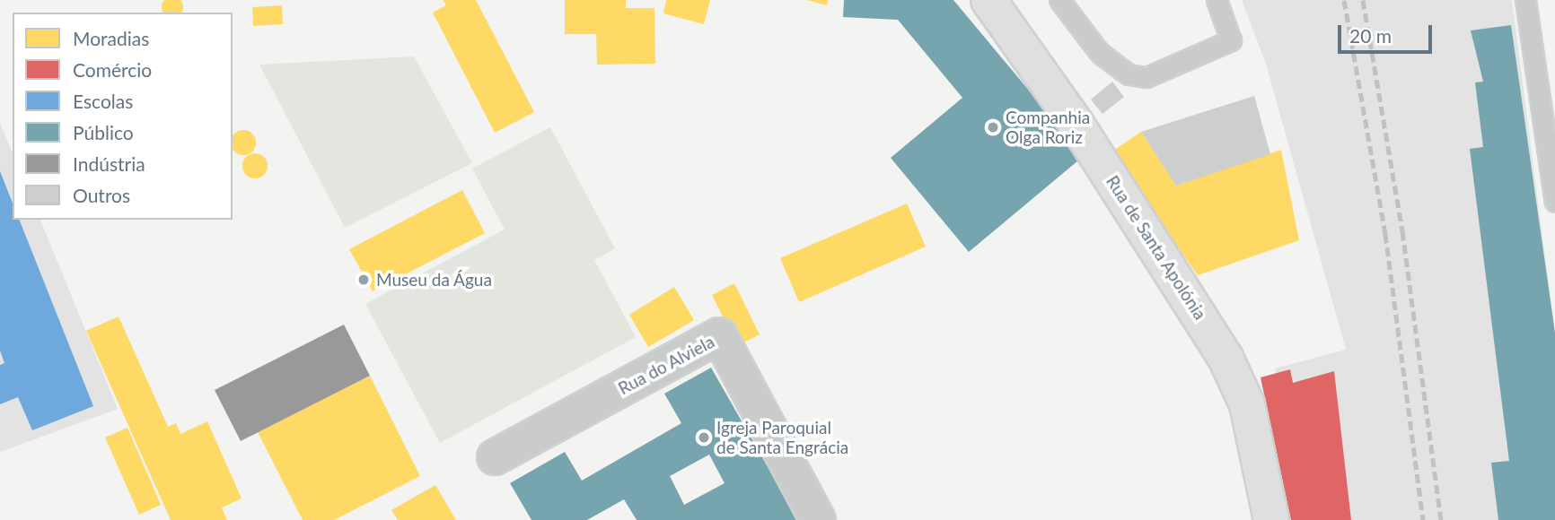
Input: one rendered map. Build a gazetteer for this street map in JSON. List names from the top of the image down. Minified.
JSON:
{"streets":{"street":["Rua de Santa Apolónia","Rua do Alviela"]},"places":["Companhia Olga Roriz","Museu da Água","Igreja Paroquial de Santa Engrácia"],"legend":["Moradias","Comércio","Escolas","Público","Indústria","Outros"],"scale_bar":"20 m"}
